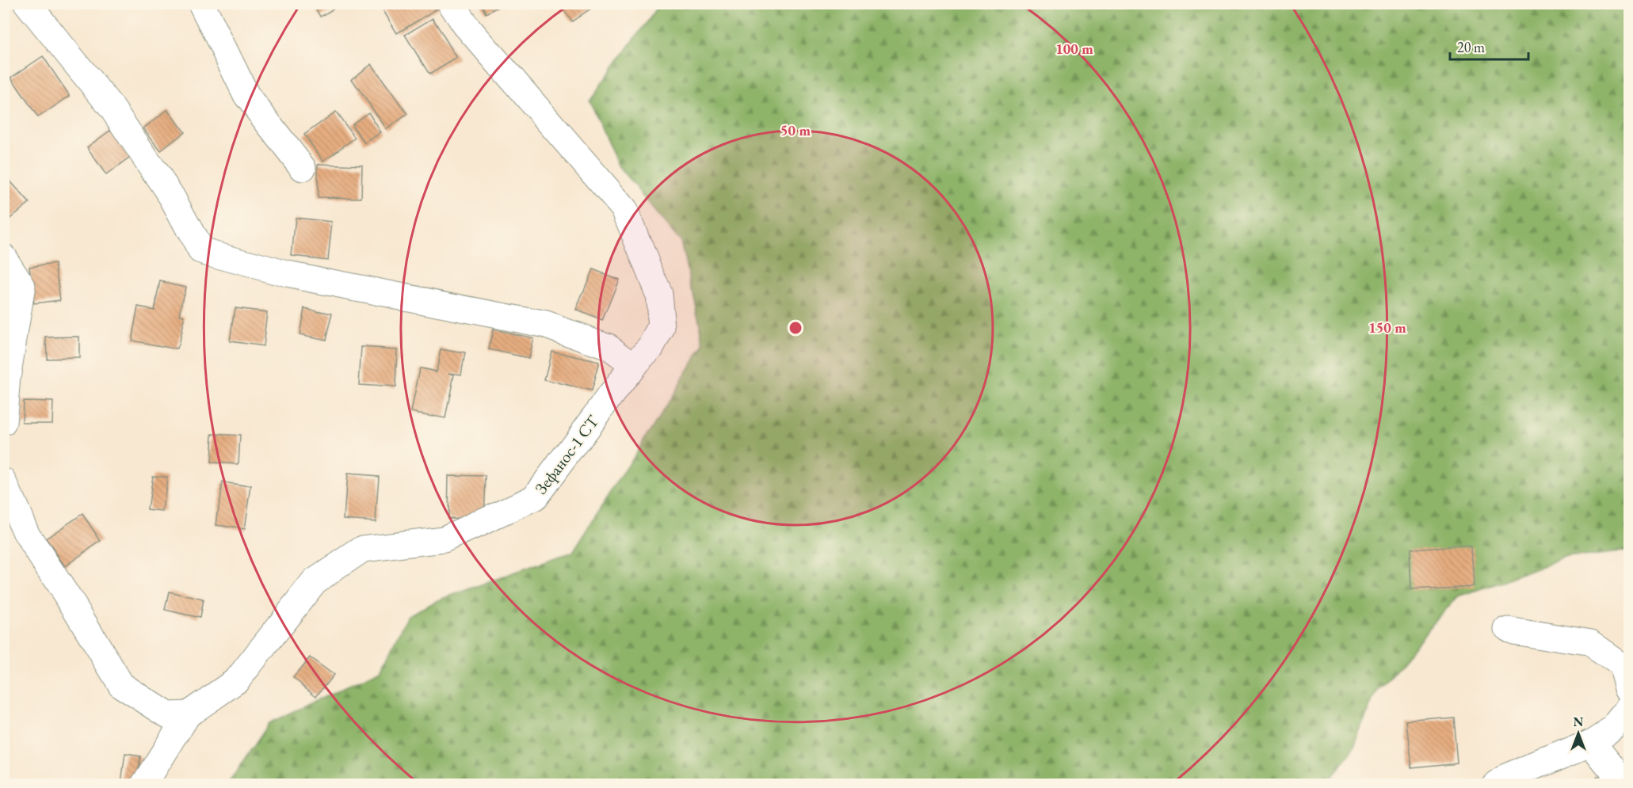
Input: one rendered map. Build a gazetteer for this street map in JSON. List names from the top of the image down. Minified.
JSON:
{"streets":{"street":["Зефанос-1 СТ"]},"scale_bar":"20 m","north":"top","rings":["100 m","50 m","150 m"]}
